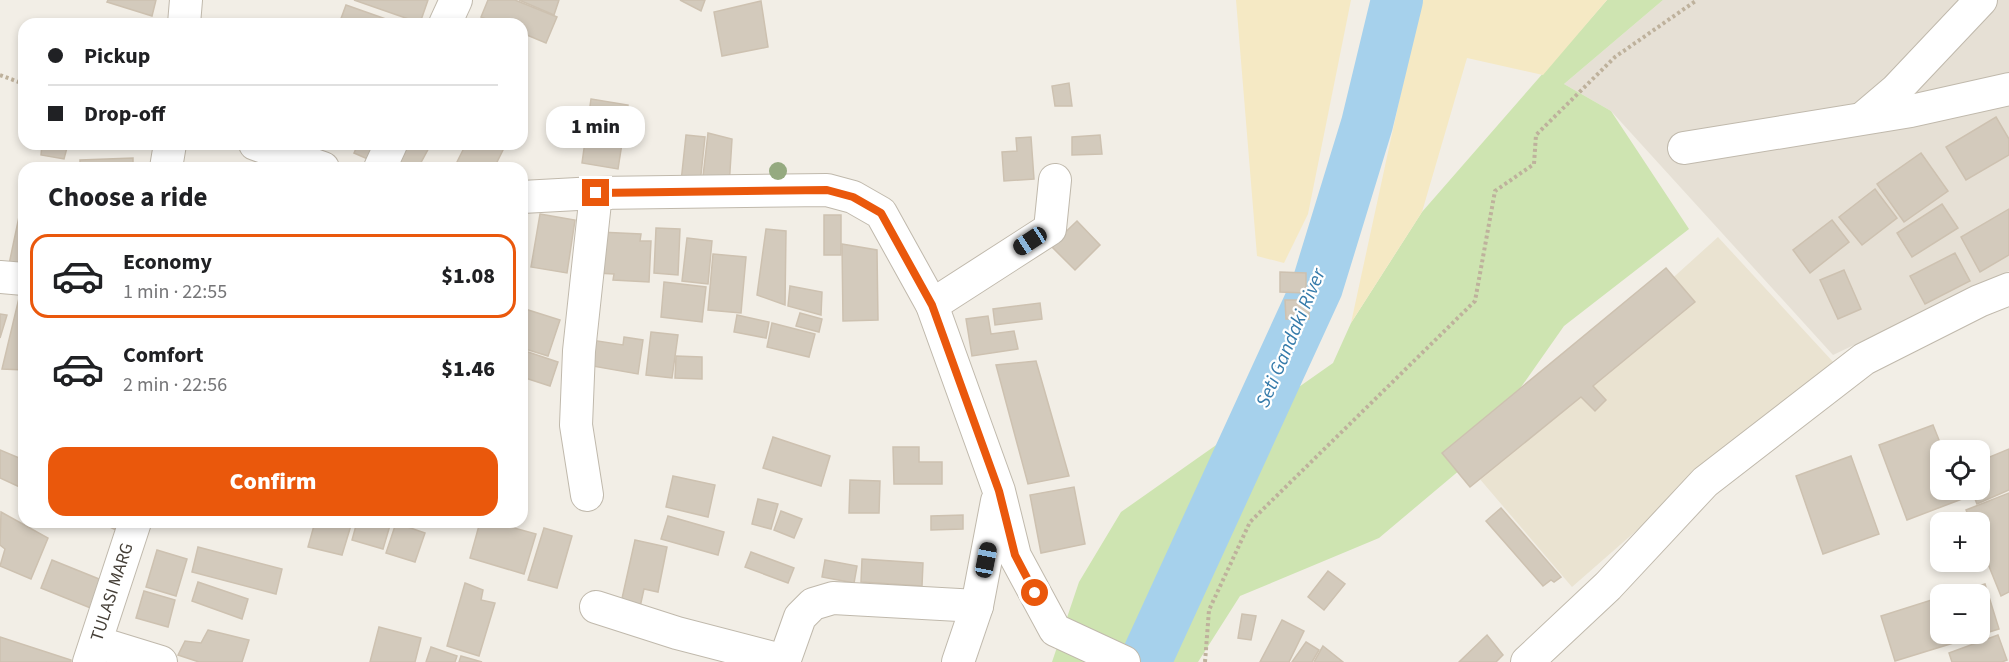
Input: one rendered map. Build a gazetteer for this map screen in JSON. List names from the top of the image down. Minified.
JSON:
{"streets":{"street":["TULASI MARG"]},"water":["Seti Gandaki River"],"page":{"banner":["Pickup","Drop-off"],"bubble":"1 min","heading":"Choose a ride","list":[{"name":"Economy","note":"1 min · 22:55","value":"$1.08"},{"name":"Comfort","note":"2 min · 22:56","value":"$1.46"}],"buttons":"Confirm","map_buttons":["+","−"]}}
